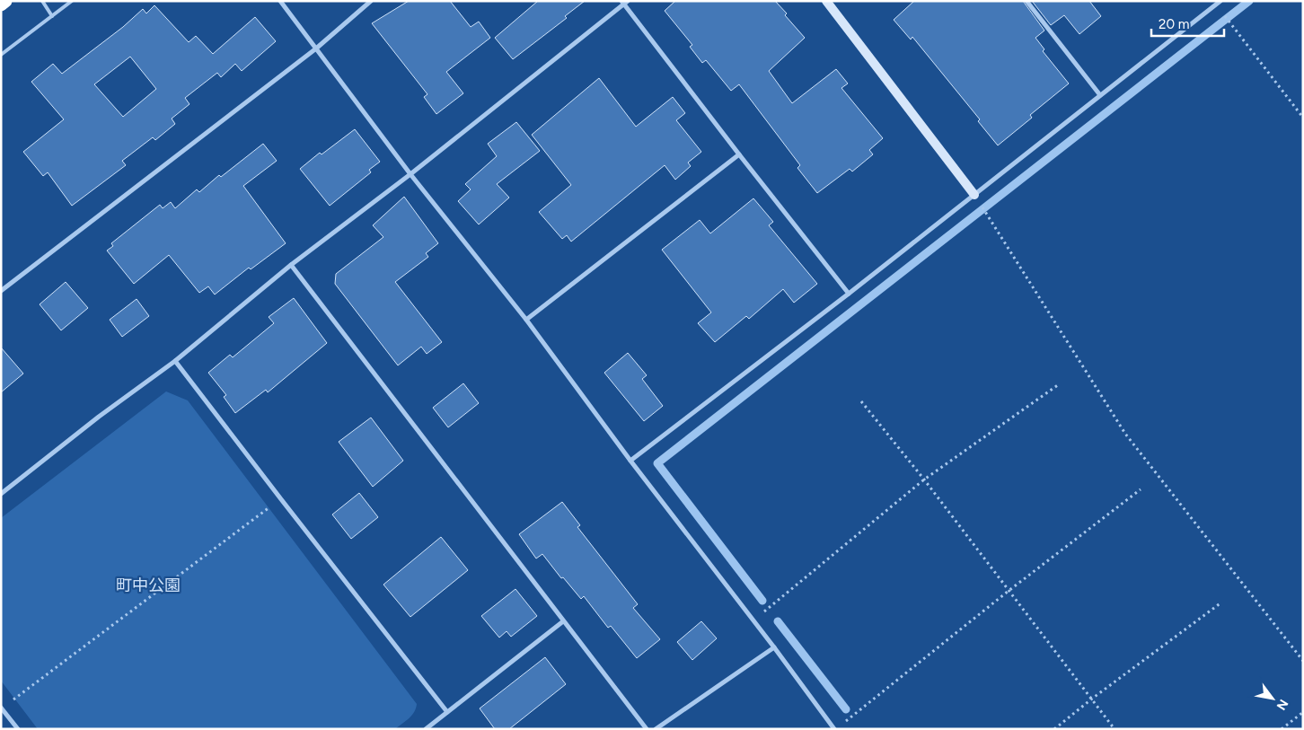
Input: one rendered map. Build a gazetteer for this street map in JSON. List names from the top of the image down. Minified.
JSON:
{"parks":["町中公園"],"scale_bar":"20 m","north":"bottom right"}
